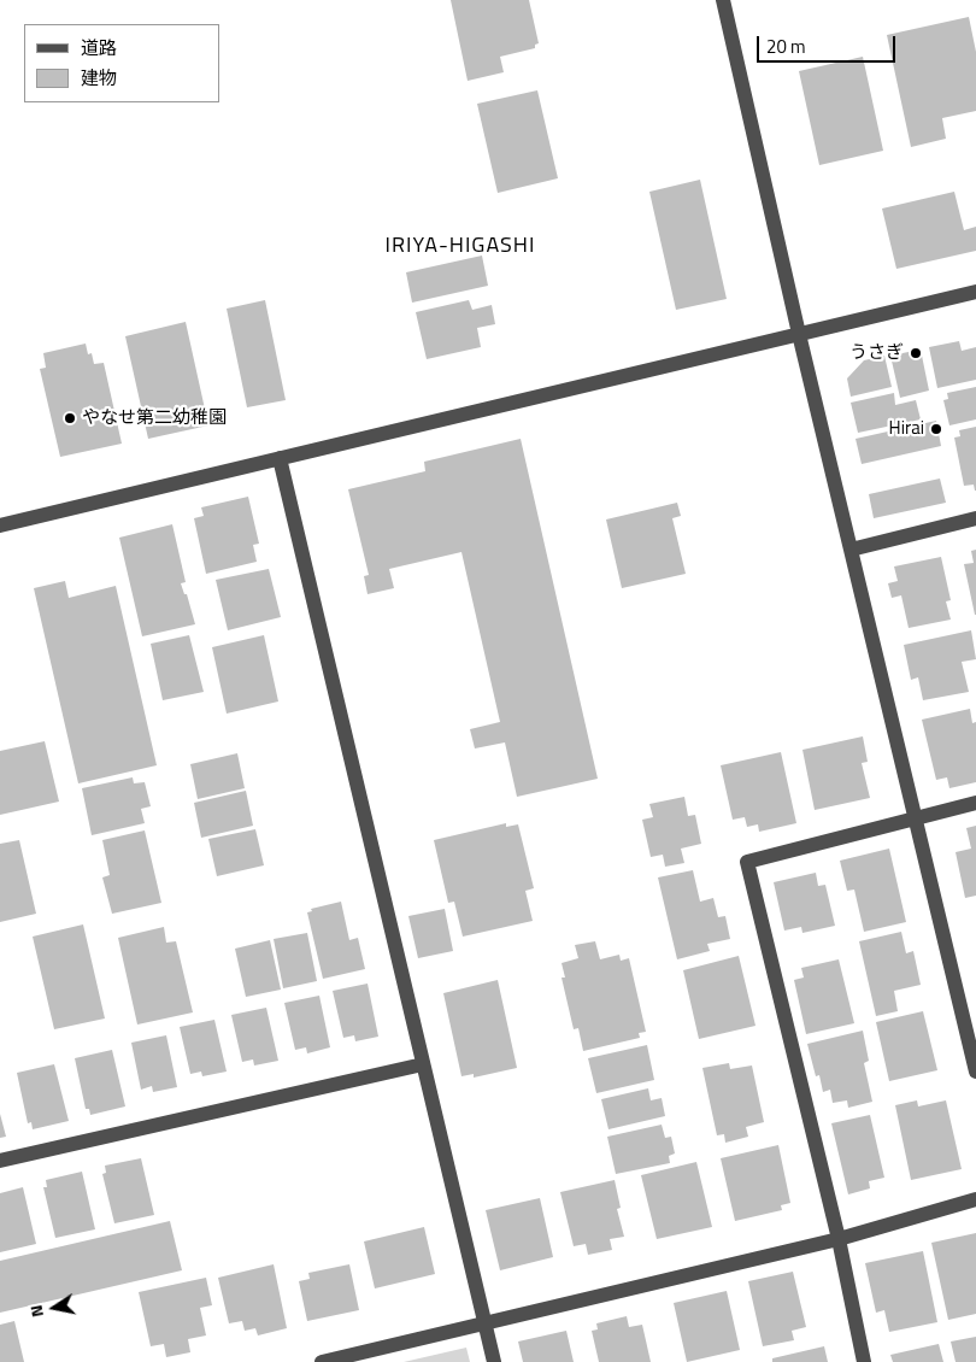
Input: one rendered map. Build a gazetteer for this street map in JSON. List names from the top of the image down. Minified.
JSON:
{"districts":["IRIYA-HIGASHI"],"places":["うさぎ","やなせ第二幼稚園","Hirai"],"legend":["道路","建物"],"scale_bar":"20 m","north":"left"}
